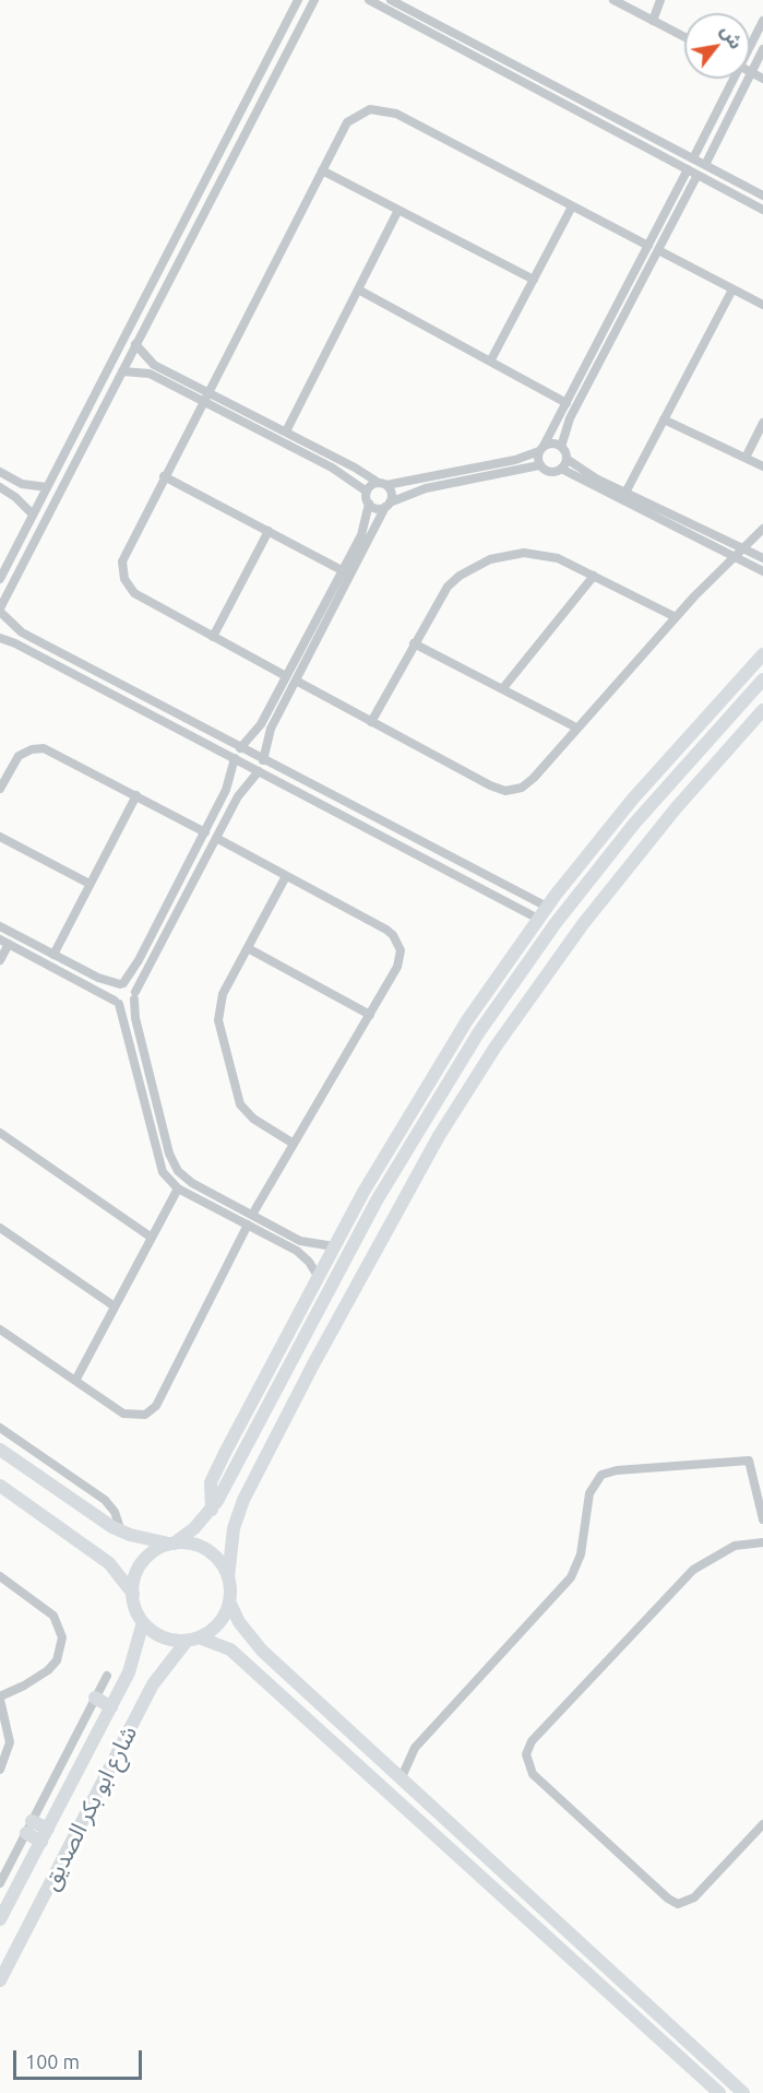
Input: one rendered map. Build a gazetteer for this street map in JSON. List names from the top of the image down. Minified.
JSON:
{"streets":{"main road":["شارع ابو بكر الصديق"]},"scale_bar":"100 m","north":"top right"}
